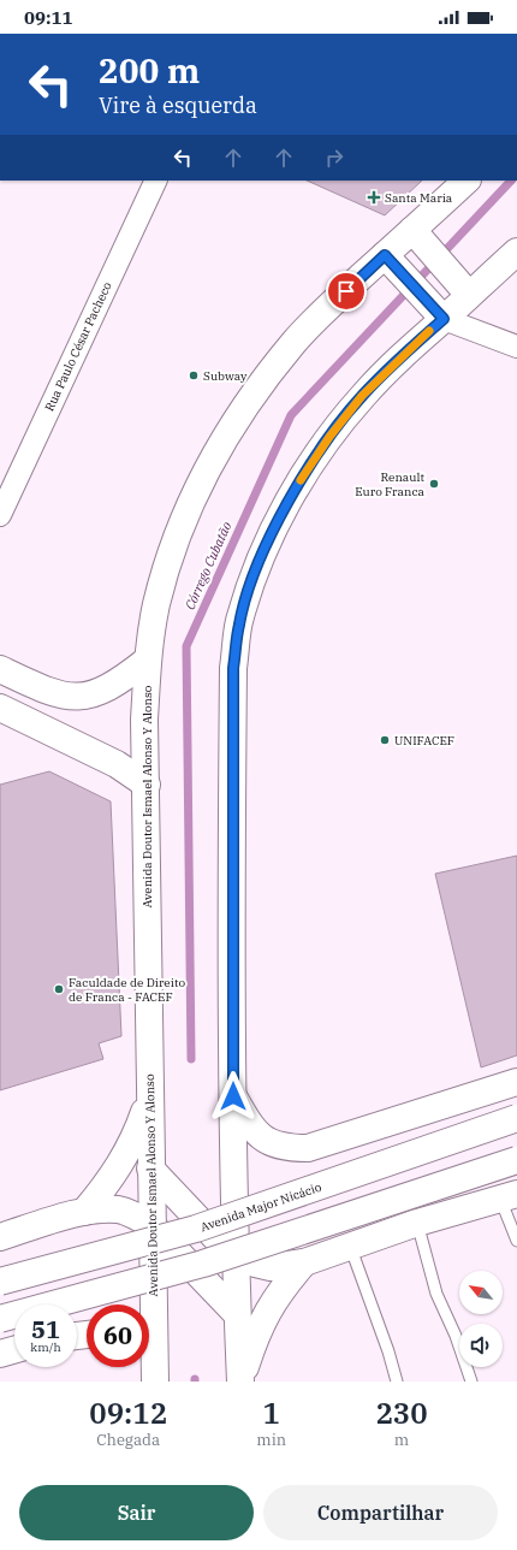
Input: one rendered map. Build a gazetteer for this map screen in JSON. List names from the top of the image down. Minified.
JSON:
{"streets":{"main road":["Avenida Doutor Ismael Alonso Y Alonso","Avenida Major Nicácio"],"street":["Rua Paulo César Pacheco"]},"water":["Córrego Cubatão"],"places":{"health":["Santa Maria"],"other":["Subway","Renault Euro Franca","UNIFACEF","Faculdade de Direito de Franca - FACEF"]},"north":"top left","page":{"status":"09:11","turn":["200 m","Vire à esquerda"],"speed":"51 km/h","limit":"60","eta":["09:12","Chegada","1","min","230","m"],"buttons":["Sair","Compartilhar"]}}
